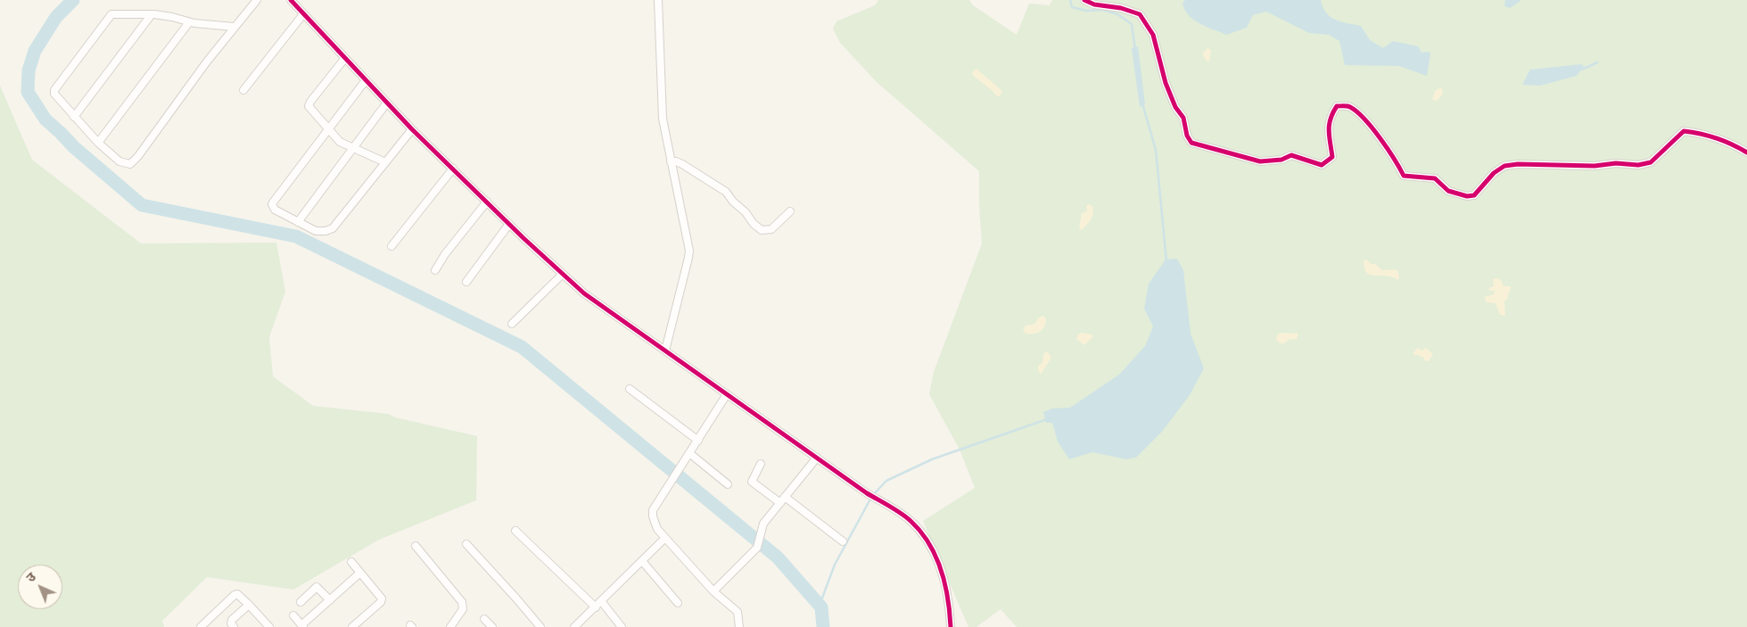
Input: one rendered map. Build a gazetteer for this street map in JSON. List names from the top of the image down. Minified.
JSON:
{"north":"top left"}
